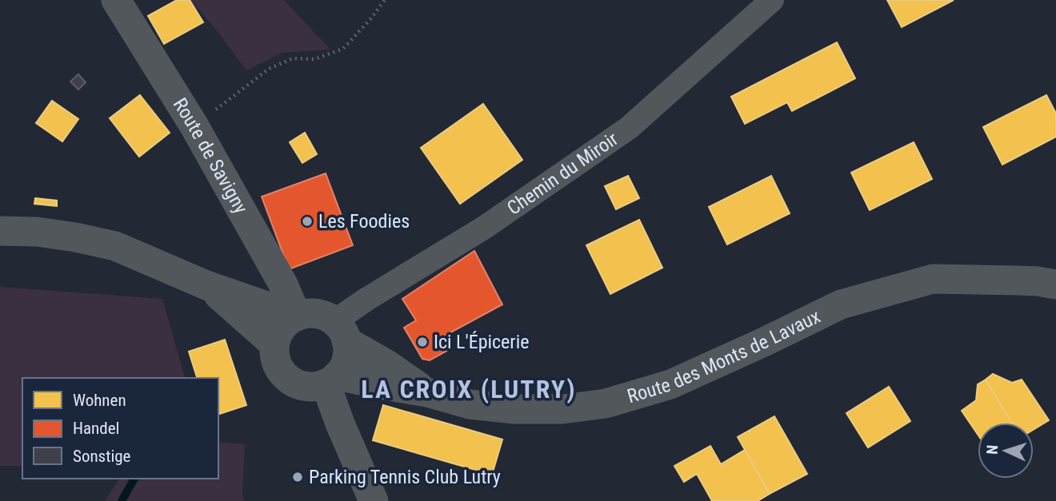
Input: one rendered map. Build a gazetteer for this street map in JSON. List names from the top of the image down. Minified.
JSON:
{"streets":{"street":["Route de Savigny","Chemin du Miroir","Route des Monts de Lavaux"]},"crossings":[["Route de Savigny","Chemin du Miroir"],["Route de Savigny","Route des Monts de Lavaux"],["Chemin du Miroir","Route des Monts de Lavaux"]],"districts":["LA CROIX (LUTRY)"],"places":["Les Foodies","Ici L'Épicerie","Parking Tennis Club Lutry"],"legend":["Wohnen","Handel","Sonstige"],"north":"left"}
